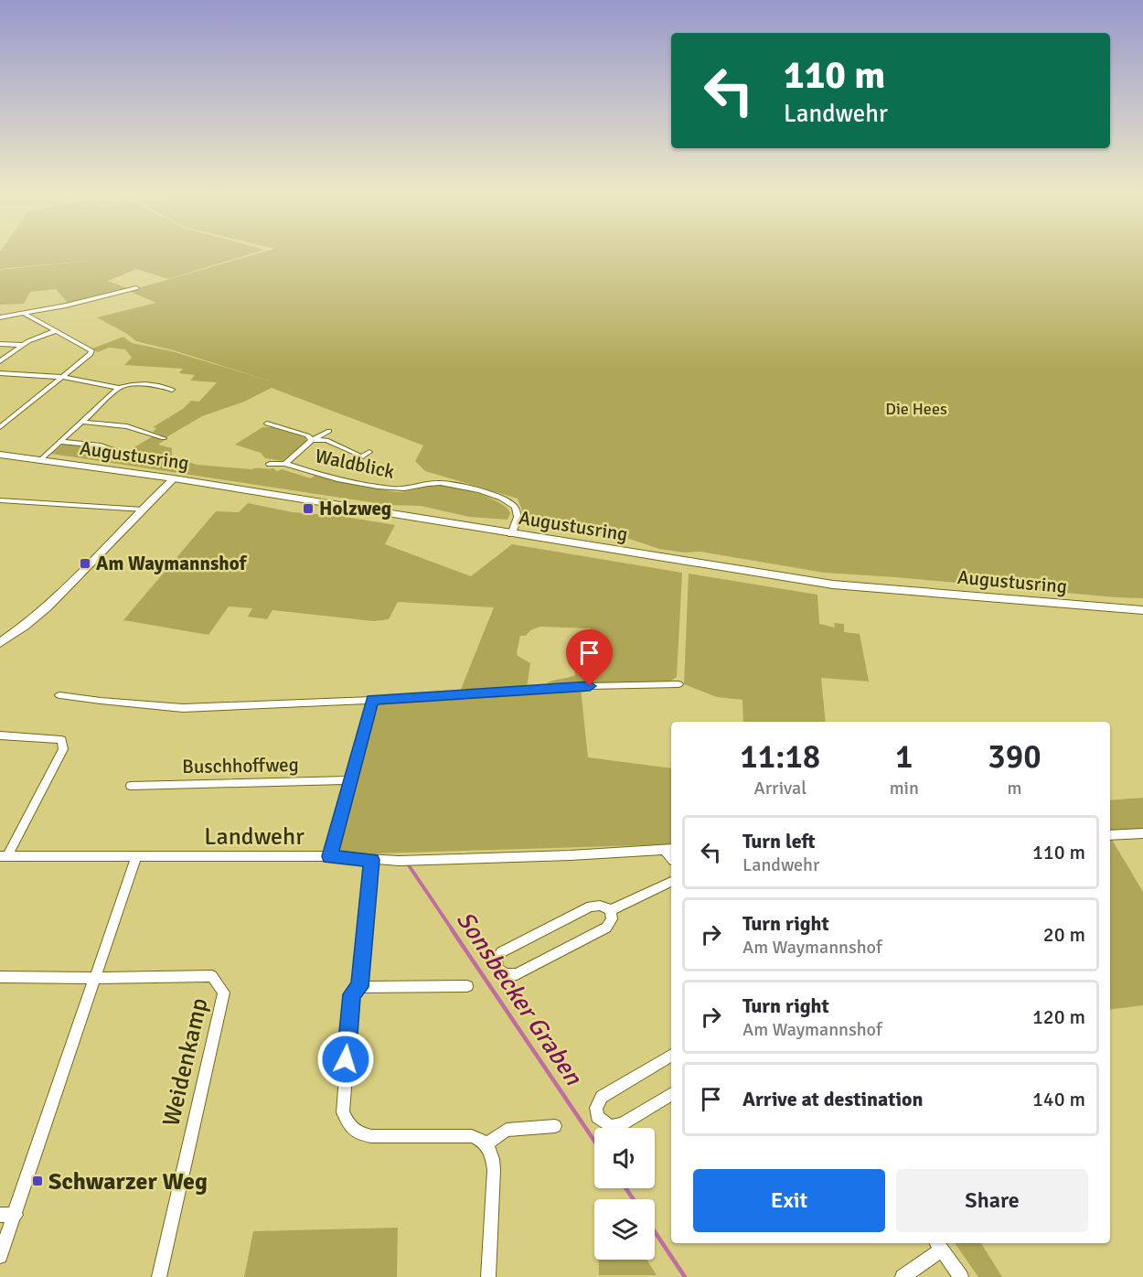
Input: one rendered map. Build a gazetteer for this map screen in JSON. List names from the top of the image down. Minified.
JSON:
{"streets":{"main road":["Augustusring"],"street":["Waldblick","Buschhoffweg","Landwehr","Weidenkamp"]},"crossings":[["Augustusring","Waldblick"]],"water":["Sonsbecker Graben"],"parks":["Die Hees"],"places":{"transit":["Holzweg","Am Waymannshof","Schwarzer Weg"]},"page":{"turn":["110 m","Landwehr"],"eta":["11:18","Arrival","1","min","390","m"],"list":[{"name":"Turn left","note":"Landwehr","value":"110 m"},{"name":"Turn right","note":"Am Waymannshof","value":"20 m"},{"name":"Turn right","note":"Am Waymannshof","value":"120 m"},{"name":"Arrive at destination","value":"140 m"}],"buttons":["Exit","Share"]}}
